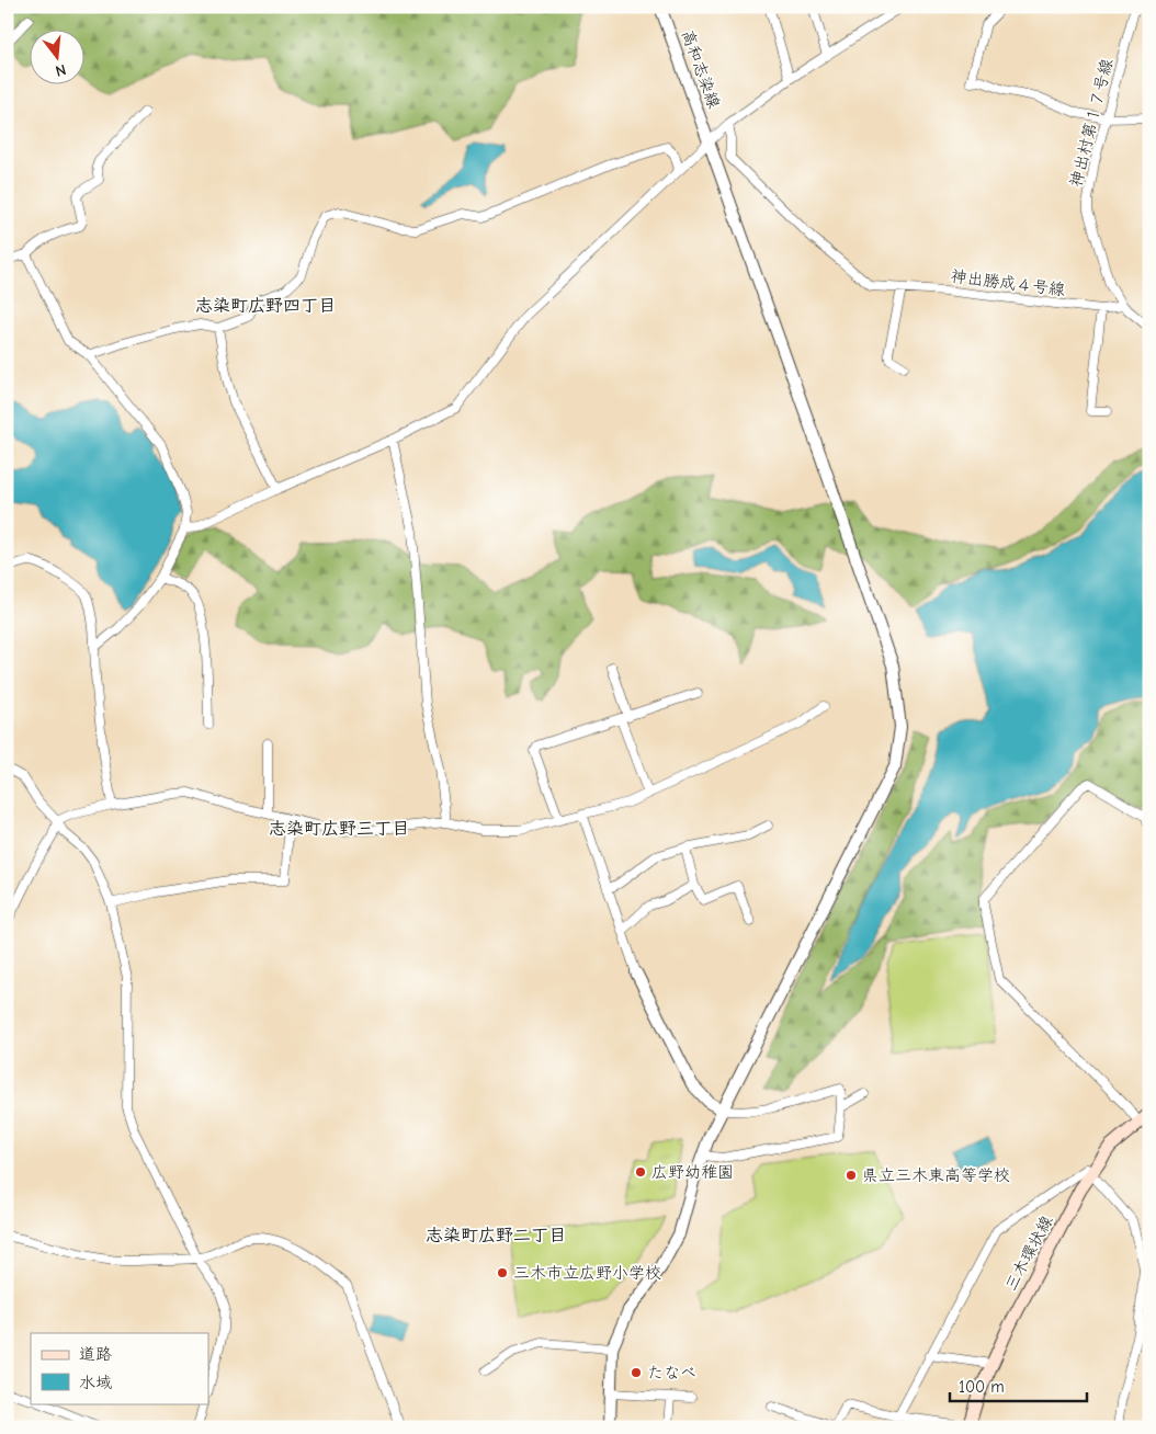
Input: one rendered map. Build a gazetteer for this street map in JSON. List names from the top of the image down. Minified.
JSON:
{"streets":{"main road":["三木環状線"],"street":["高和志染線","神出村第１７号線","神出勝成４号線"]},"crossings":[["神出村第１７号線","神出勝成４号線"]],"districts":["志染町広野四丁目","志染町広野三丁目","志染町広野二丁目"],"places":["広野幼稚園","県立三木東高等学校","三木市立広野小学校","たなべ"],"legend":["道路","水域"],"scale_bar":"100 m","north":"bottom"}
